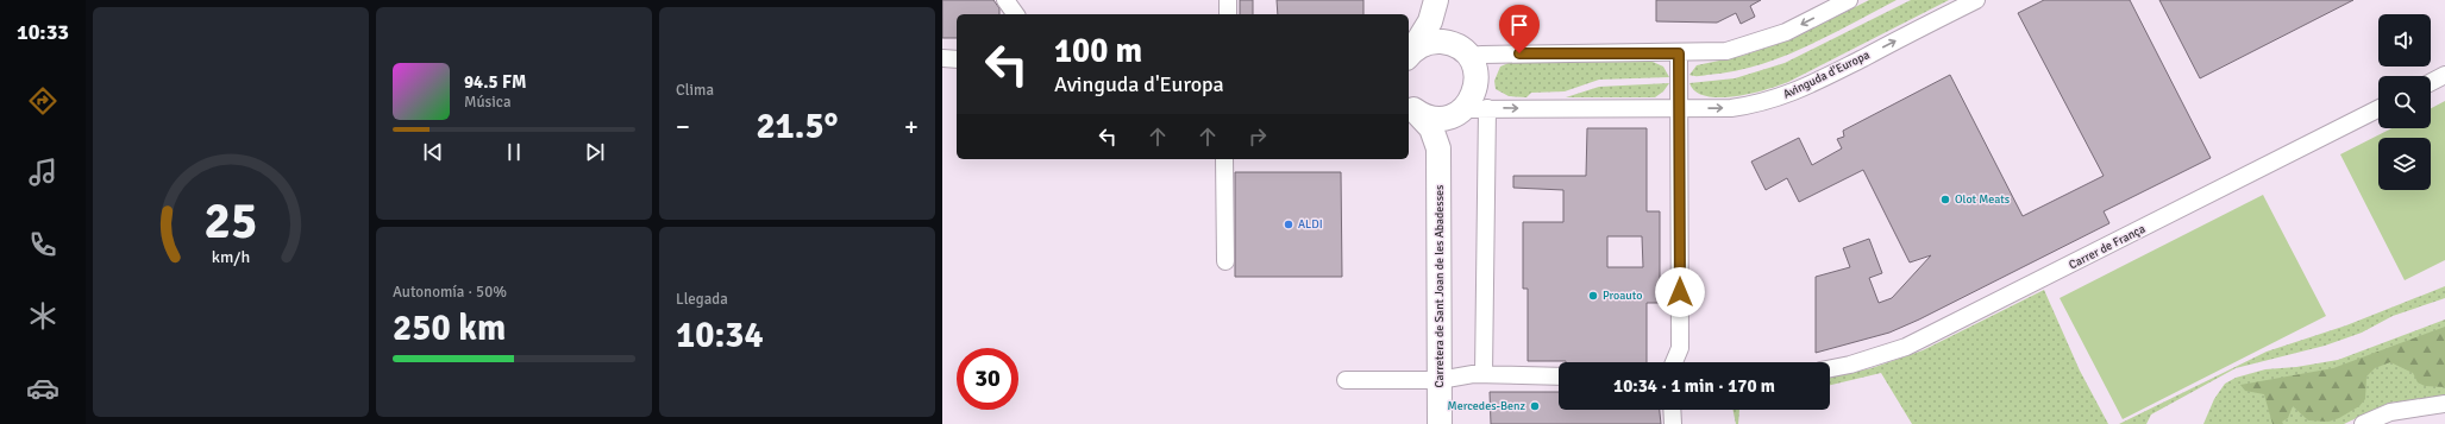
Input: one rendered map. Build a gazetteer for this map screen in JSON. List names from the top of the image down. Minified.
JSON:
{"streets":{"main road":["Carretera de Sant Joan de les Abadesses"],"street":["Avinguda d'Europa","Carrer de França"]},"crossings":[["Avinguda d'Europa","Carretera de Sant Joan de les Abadesses"]],"places":["Olot Meats","ALDI","Proauto","Mercedes-Benz"],"page":{"tabs":"10:33","tile":["Clima",["Autonomía · 50%","250 km"],["Llegada","10:34"]],"turn":["100 m","Avinguda d'Europa"],"song":["94.5 FM","Música"],"heat":["−","21.5°","+"],"limit":"30","trip":"10:34 · 1 min · 170 m","gauge":["25","km/h"]}}
